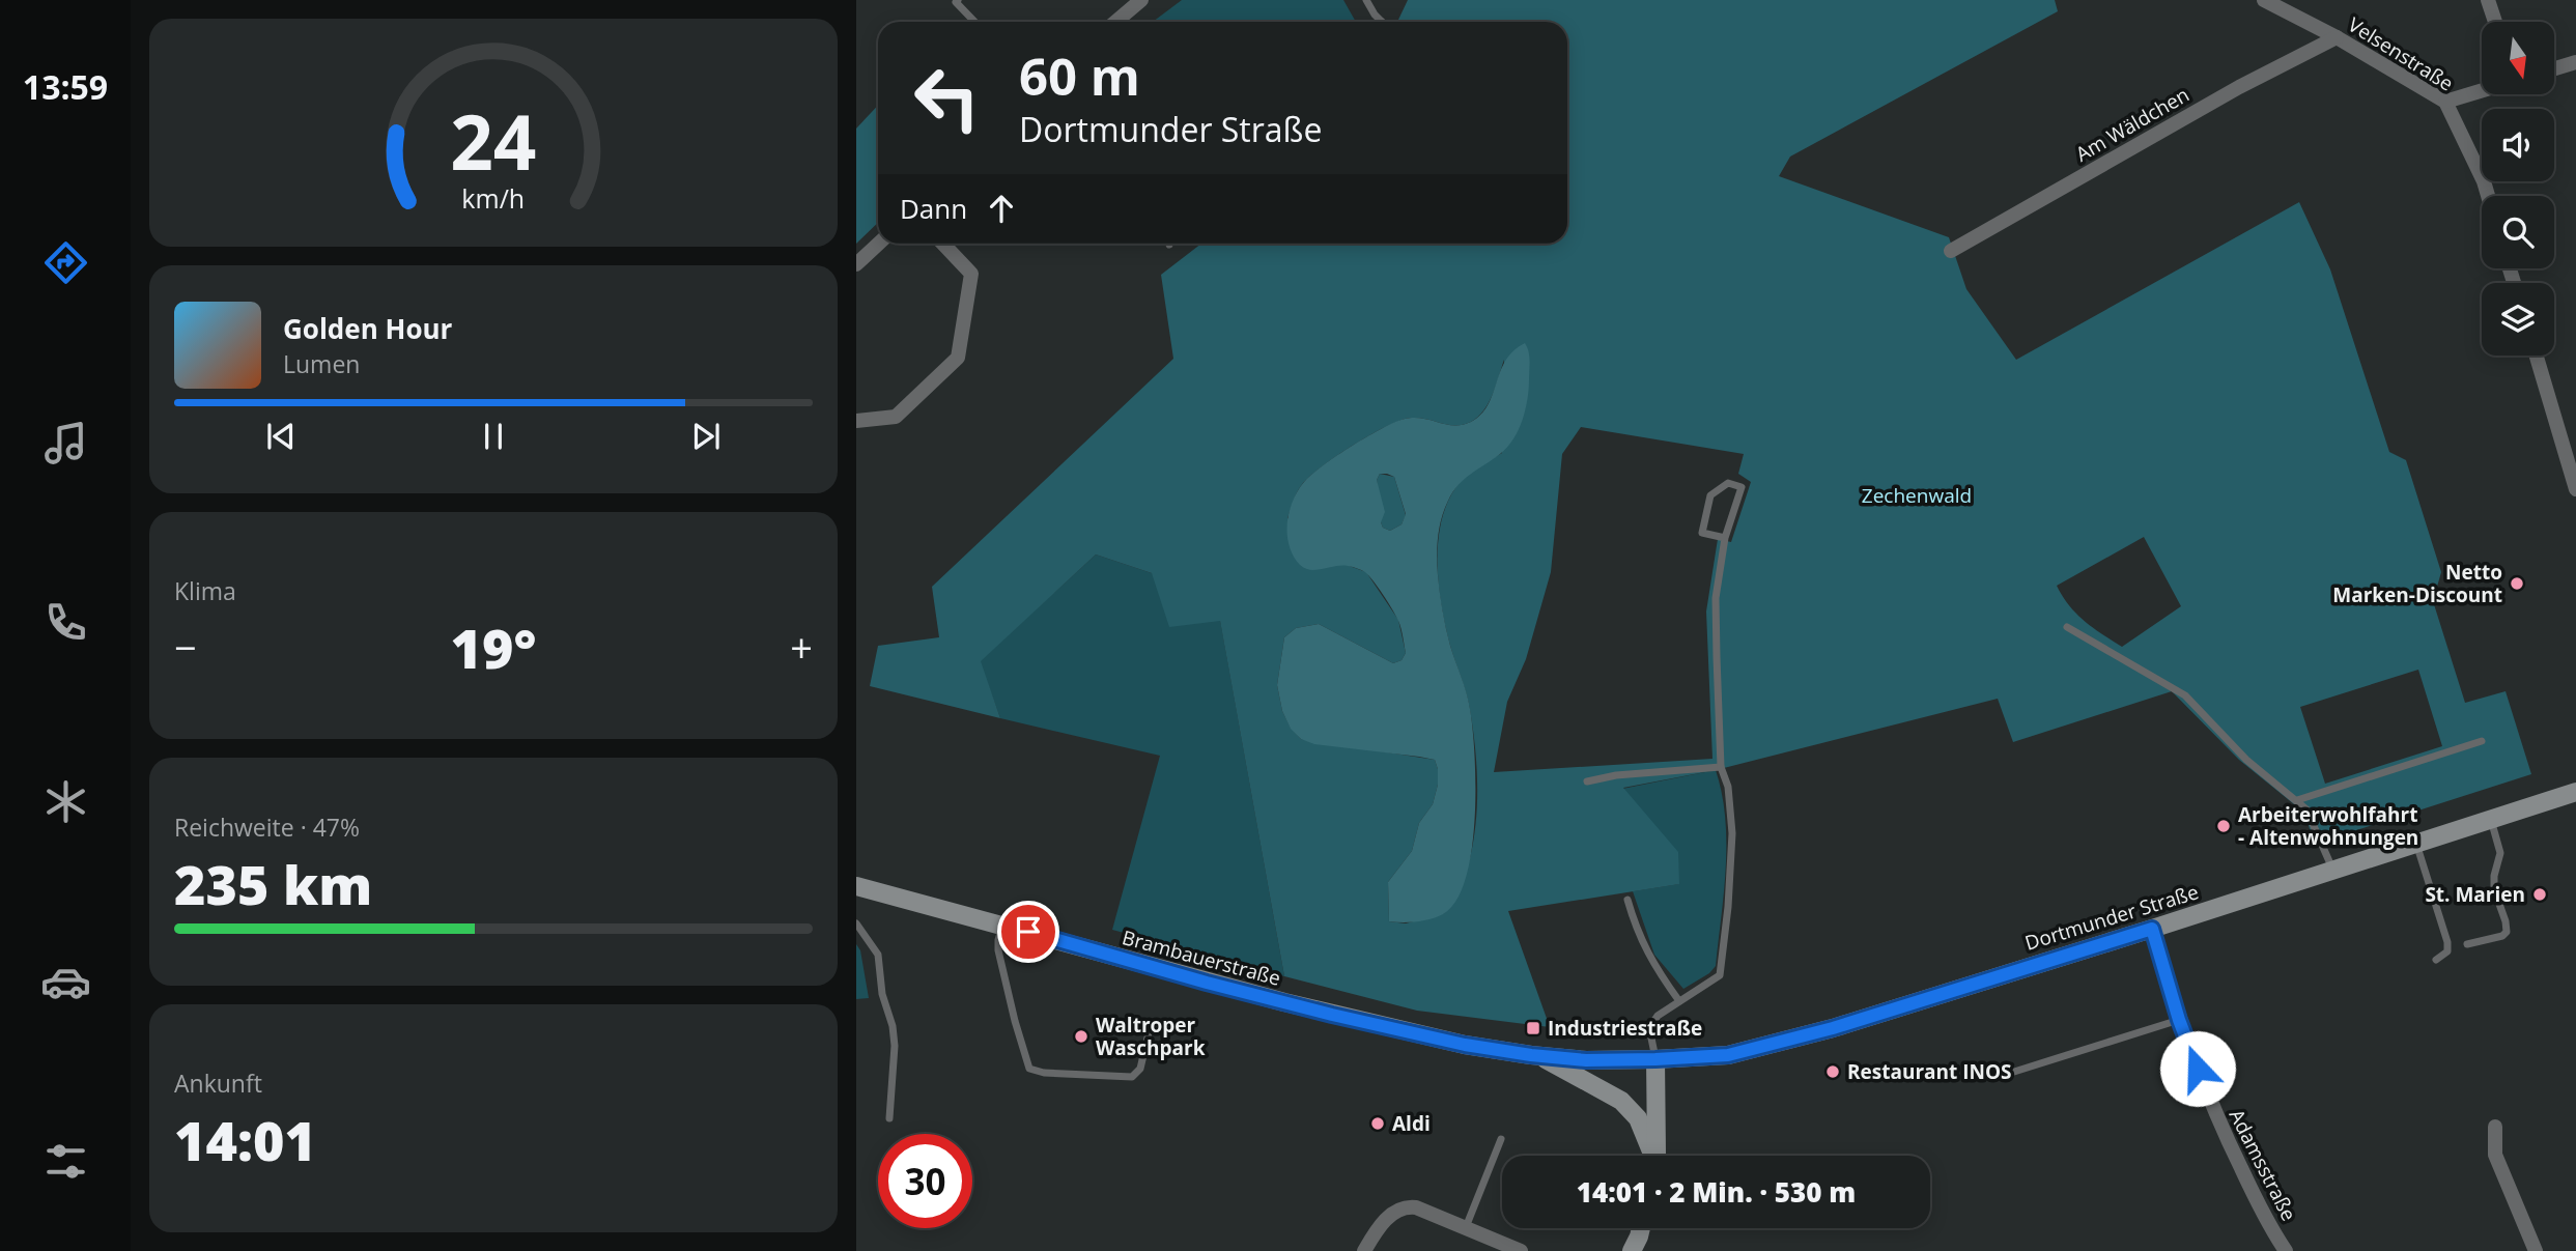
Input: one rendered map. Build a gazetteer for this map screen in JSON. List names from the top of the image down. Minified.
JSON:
{"streets":{"main road":["Dortmunder Straße","Brambauerstraße"],"street":["Velsenstraße","Am Wäldchen","Adamsstraße"]},"crossings":[["Velsenstraße","Am Wäldchen"],["Dortmunder Straße","Brambauerstraße"],["Dortmunder Straße","Adamsstraße"]],"parks":["Zechenwald"],"places":{"other":["Netto Marken-Discount","Arbeiterwohlfahrt - Altenwohnungen","St. Marien","Waltroper Waschpark","Restaurant INOS","Aldi"],"transit":["Industriestraße"]},"north":"bottom","page":{"tabs":"13:59","turn":["60 m","Dortmunder Straße"],"then":"Dann","song":["Golden Hour","Lumen"],"tile":["Klima",["Reichweite · 47%","235 km"],["Ankunft","14:01"]],"heat":["−","19°","+"],"limit":"30","trip":"14:01 · 2 Min. · 530 m","gauge":["24","km/h"]}}
